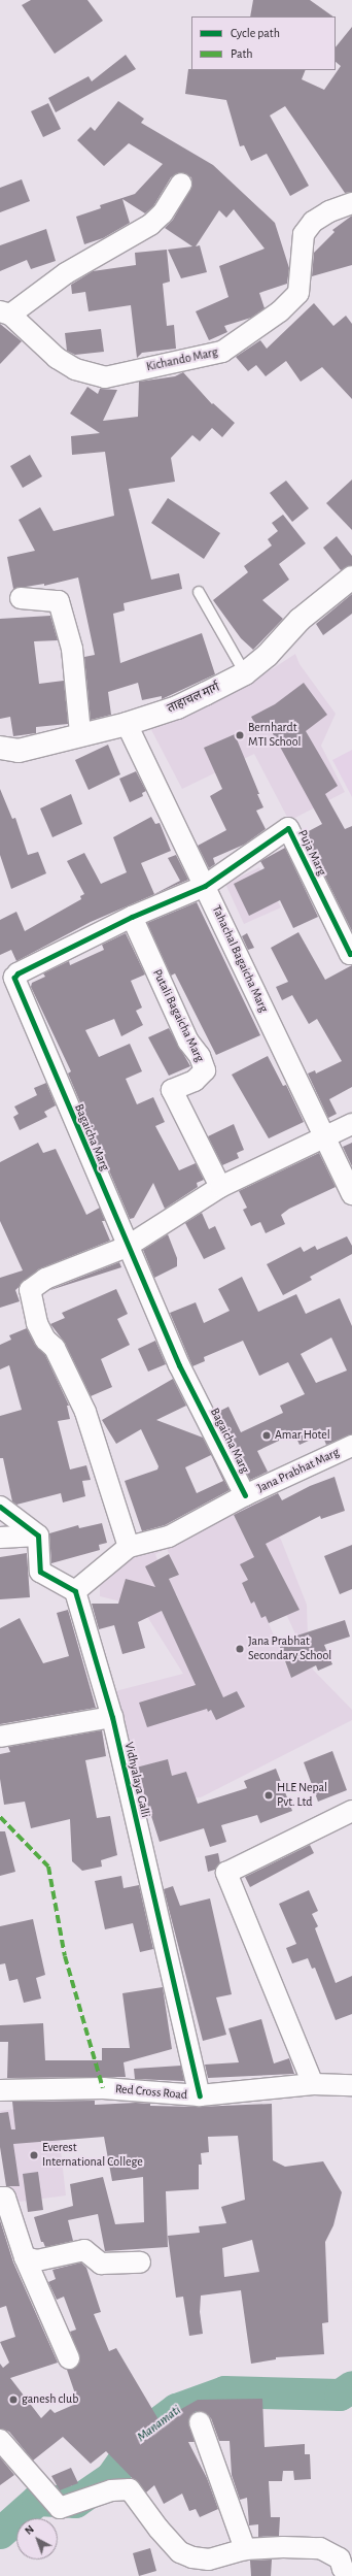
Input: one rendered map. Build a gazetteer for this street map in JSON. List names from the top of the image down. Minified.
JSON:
{"streets":{"street":["Kichando Marg","ताहाचल मार्ग","Puja Marg","Tahachal Bagaicha Marg","Putali Bagaicha Marg","Bagaicha Marg","Jana Prabhat Marg","Vidhyalaya Galli","Red Cross Road"]},"crossings":[["ताहाचल मार्ग","Tahachal Bagaicha Marg"],["Puja Marg","Tahachal Bagaicha Marg"],["Puja Marg","Bagaicha Marg"],["Tahachal Bagaicha Marg","Bagaicha Marg"],["Putali Bagaicha Marg","Bagaicha Marg"],["Bagaicha Marg","Jana Prabhat Marg"],["Jana Prabhat Marg","Vidhyalaya Galli"],["Vidhyalaya Galli","Red Cross Road"]],"water":["Manamati"],"places":["Bernhardt MTI School","Amar Hotel","Jana Prabhat Secondary School","HLE Nepal Pvt. Ltd","Everest International College","ganesh club"],"legend":["Cycle path","Path"],"north":"top left"}
